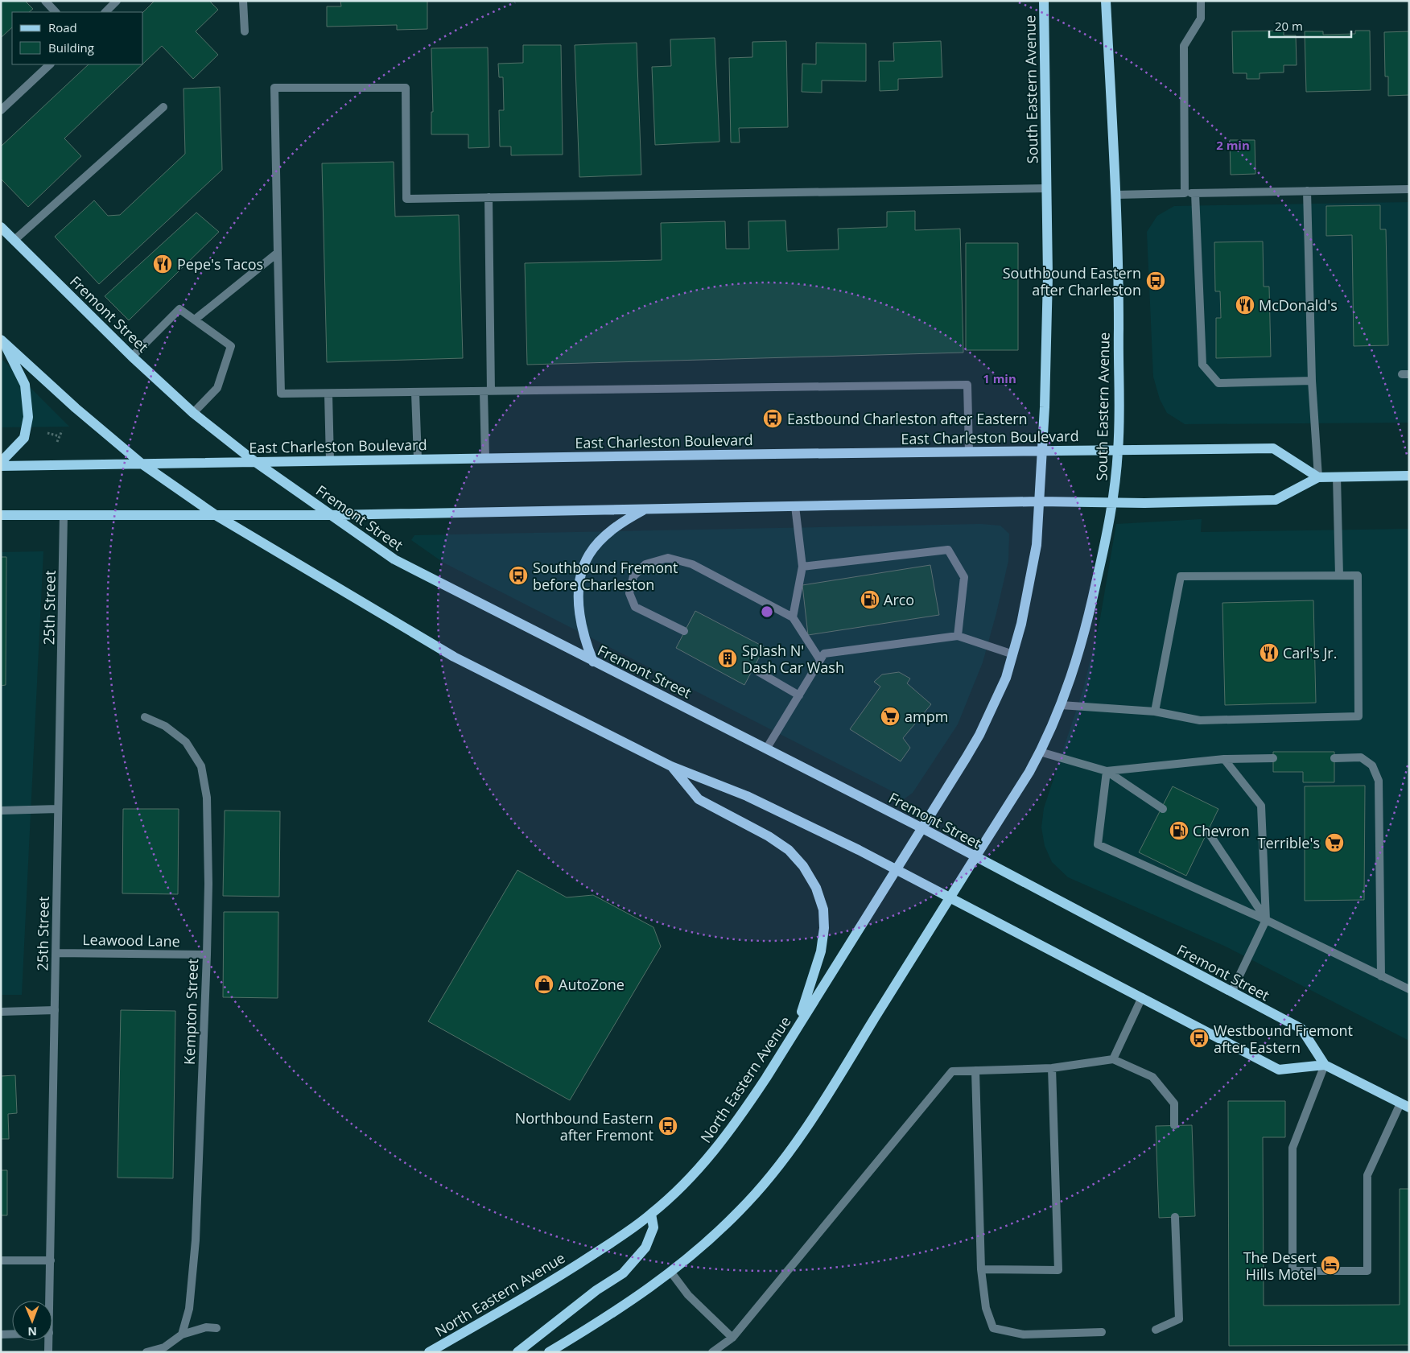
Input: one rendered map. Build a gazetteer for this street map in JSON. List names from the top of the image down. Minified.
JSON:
{"streets":{"main road":["South Eastern Avenue","Fremont Street","East Charleston Boulevard","North Eastern Avenue"],"street":["25th Street","Leawood Lane","Kempton Street"]},"crossings":[["South Eastern Avenue","Fremont Street"],["South Eastern Avenue","East Charleston Boulevard"],["South Eastern Avenue","North Eastern Avenue"],["Fremont Street","East Charleston Boulevard"],["25th Street","Leawood Lane"],["Leawood Lane","Kempton Street"]],"places":{"restaurant":["Pepe's Tacos","McDonald's","Carl's Jr."],"bus stop":["Southbound Eastern after Charleston","Eastbound Charleston after Eastern","Southbound Fremont before Charleston","Westbound Fremont after Eastern","Northbound Eastern after Fremont"],"fuel station":["Arco","Chevron"],"building":["Splash N' Dash Car Wash"],"supermarket":["ampm","Terrible's"],"shop":["AutoZone"],"hotel":["The Desert Hills Motel"]},"legend":["Road","Building"],"scale_bar":"20 m","north":"bottom","rings":["2 min","1 min"]}
